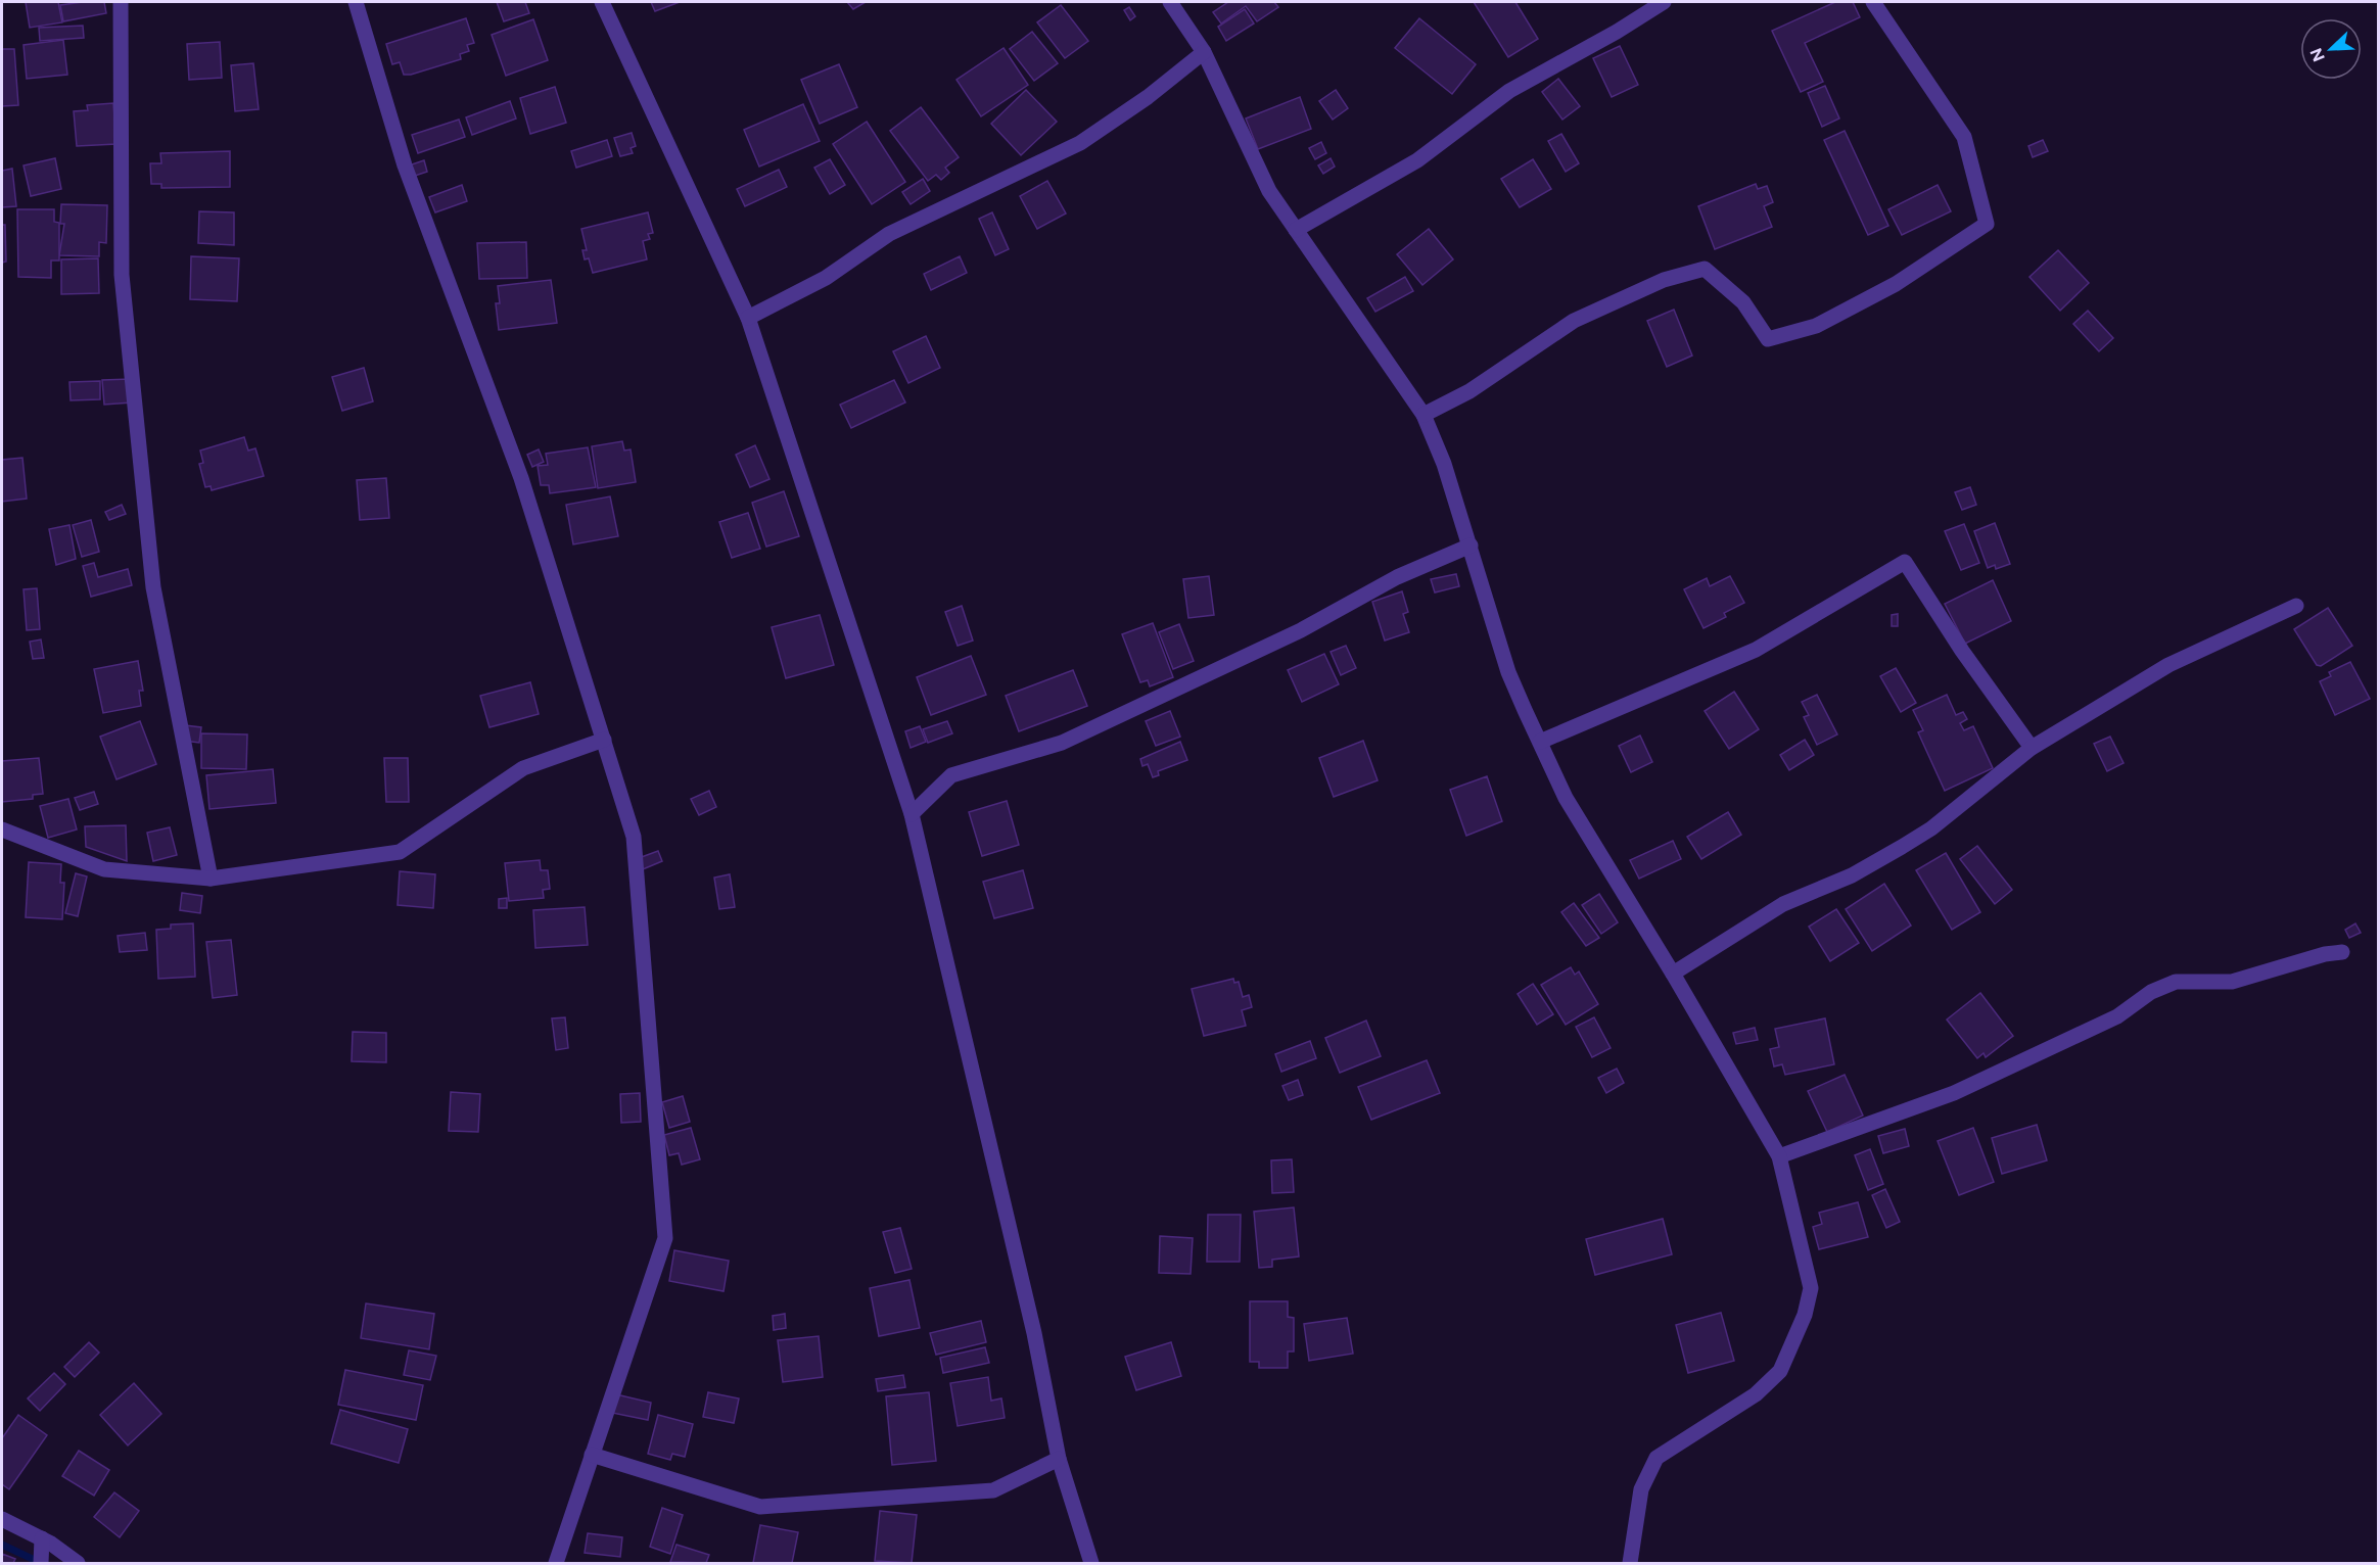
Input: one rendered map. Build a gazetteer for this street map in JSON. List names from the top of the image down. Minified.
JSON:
{"north":"bottom left"}
